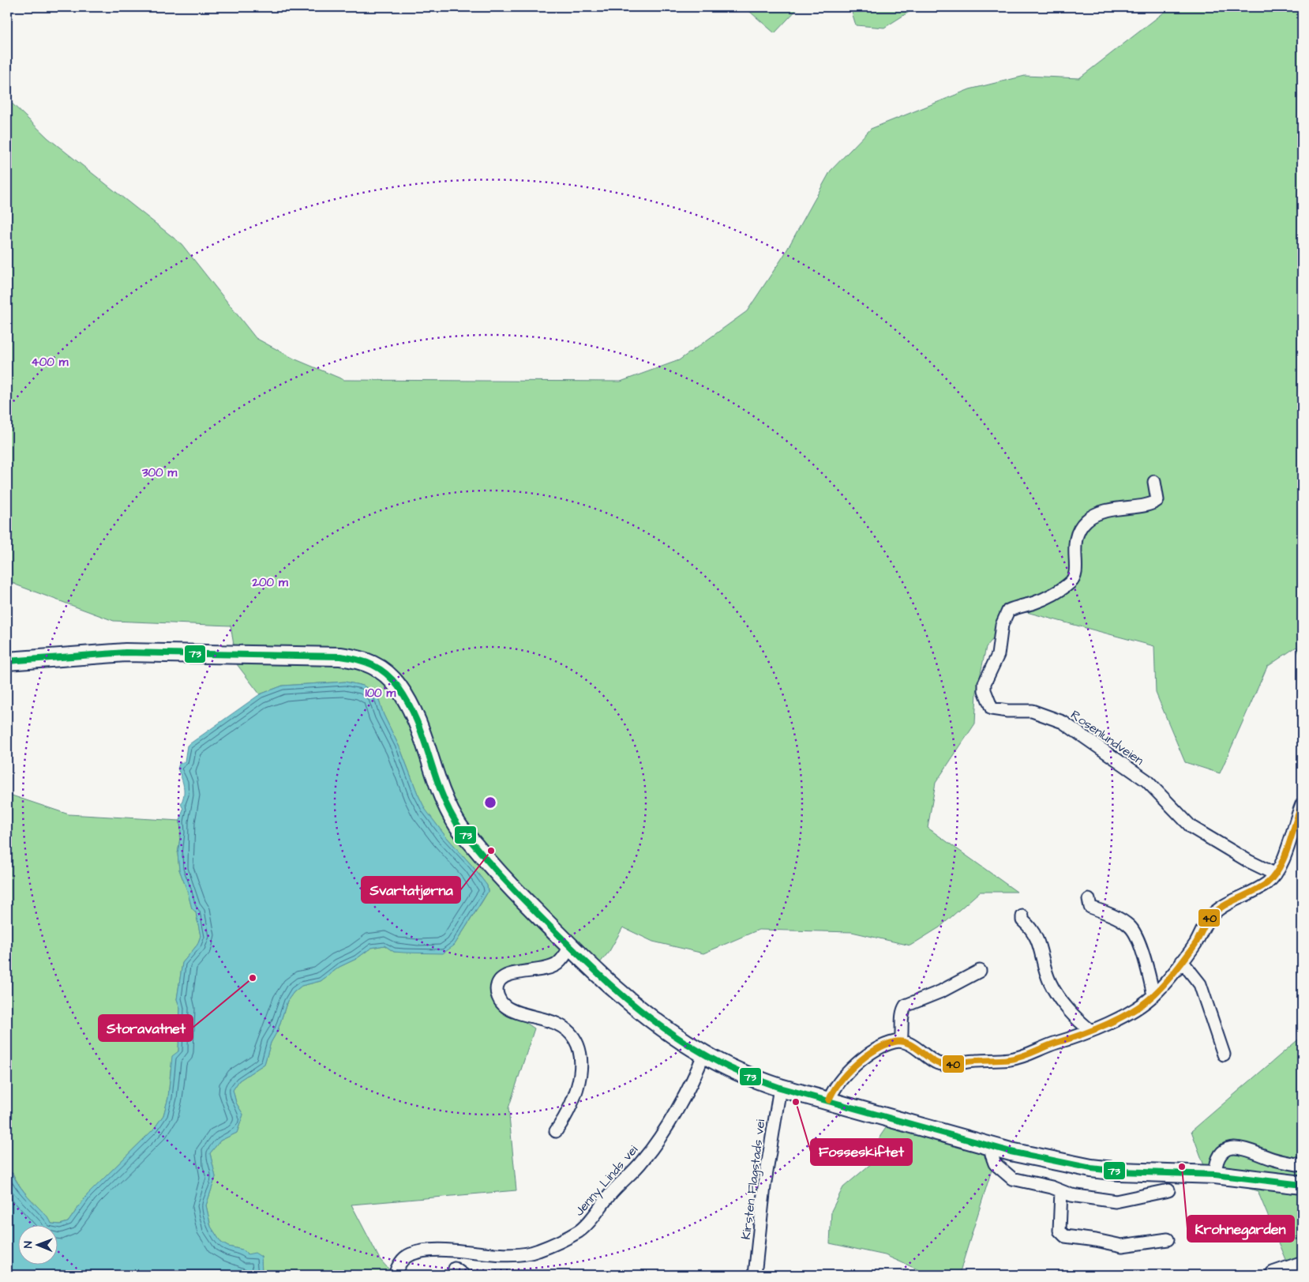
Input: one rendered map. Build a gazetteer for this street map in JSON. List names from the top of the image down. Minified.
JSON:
{"streets":{"street":["Rosenlundveien","Kirsten Flagstads vei","Jenny Linds vei"]},"places":["Svartatjørna","Storavatnet","Fosseskiftet","Krohnegården"],"lines":["transit line 73","transit line 40"],"north":"left","rings":["400 m","300 m","200 m","100 m"]}
